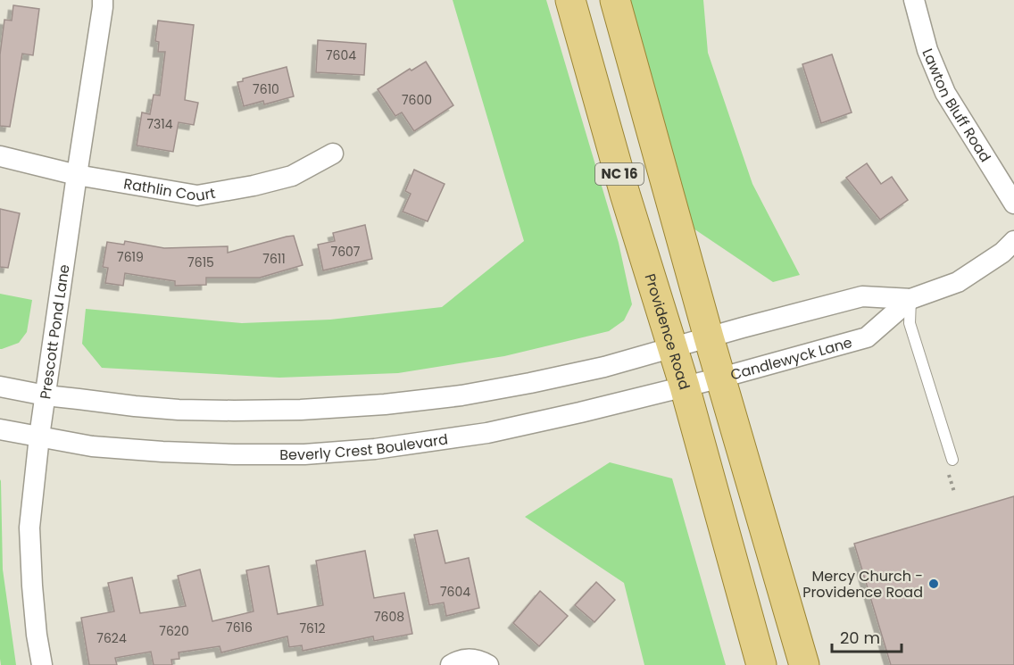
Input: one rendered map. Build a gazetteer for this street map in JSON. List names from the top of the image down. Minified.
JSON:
{"streets":{"main road":["NC 16","Providence Road"],"street":["Lawton Bluff Road","Rathlin Court","Prescott Pond Lane","Candlewyck Lane","Beverly Crest Boulevard"]},"crossings":[["NC 16","Candlewyck Lane"],["NC 16","Beverly Crest Boulevard"],["Rathlin Court","Prescott Pond Lane"],["Prescott Pond Lane","Beverly Crest Boulevard"],["Providence Road","Beverly Crest Boulevard"],["Candlewyck Lane","Beverly Crest Boulevard"]],"places":["Mercy Church - Providence Road"],"house_numbers":["7604","7610","7600","7314","7607","7619","7611","7615","7604","7608","7616","7612","7620","7624"],"scale_bar":"20 m"}
